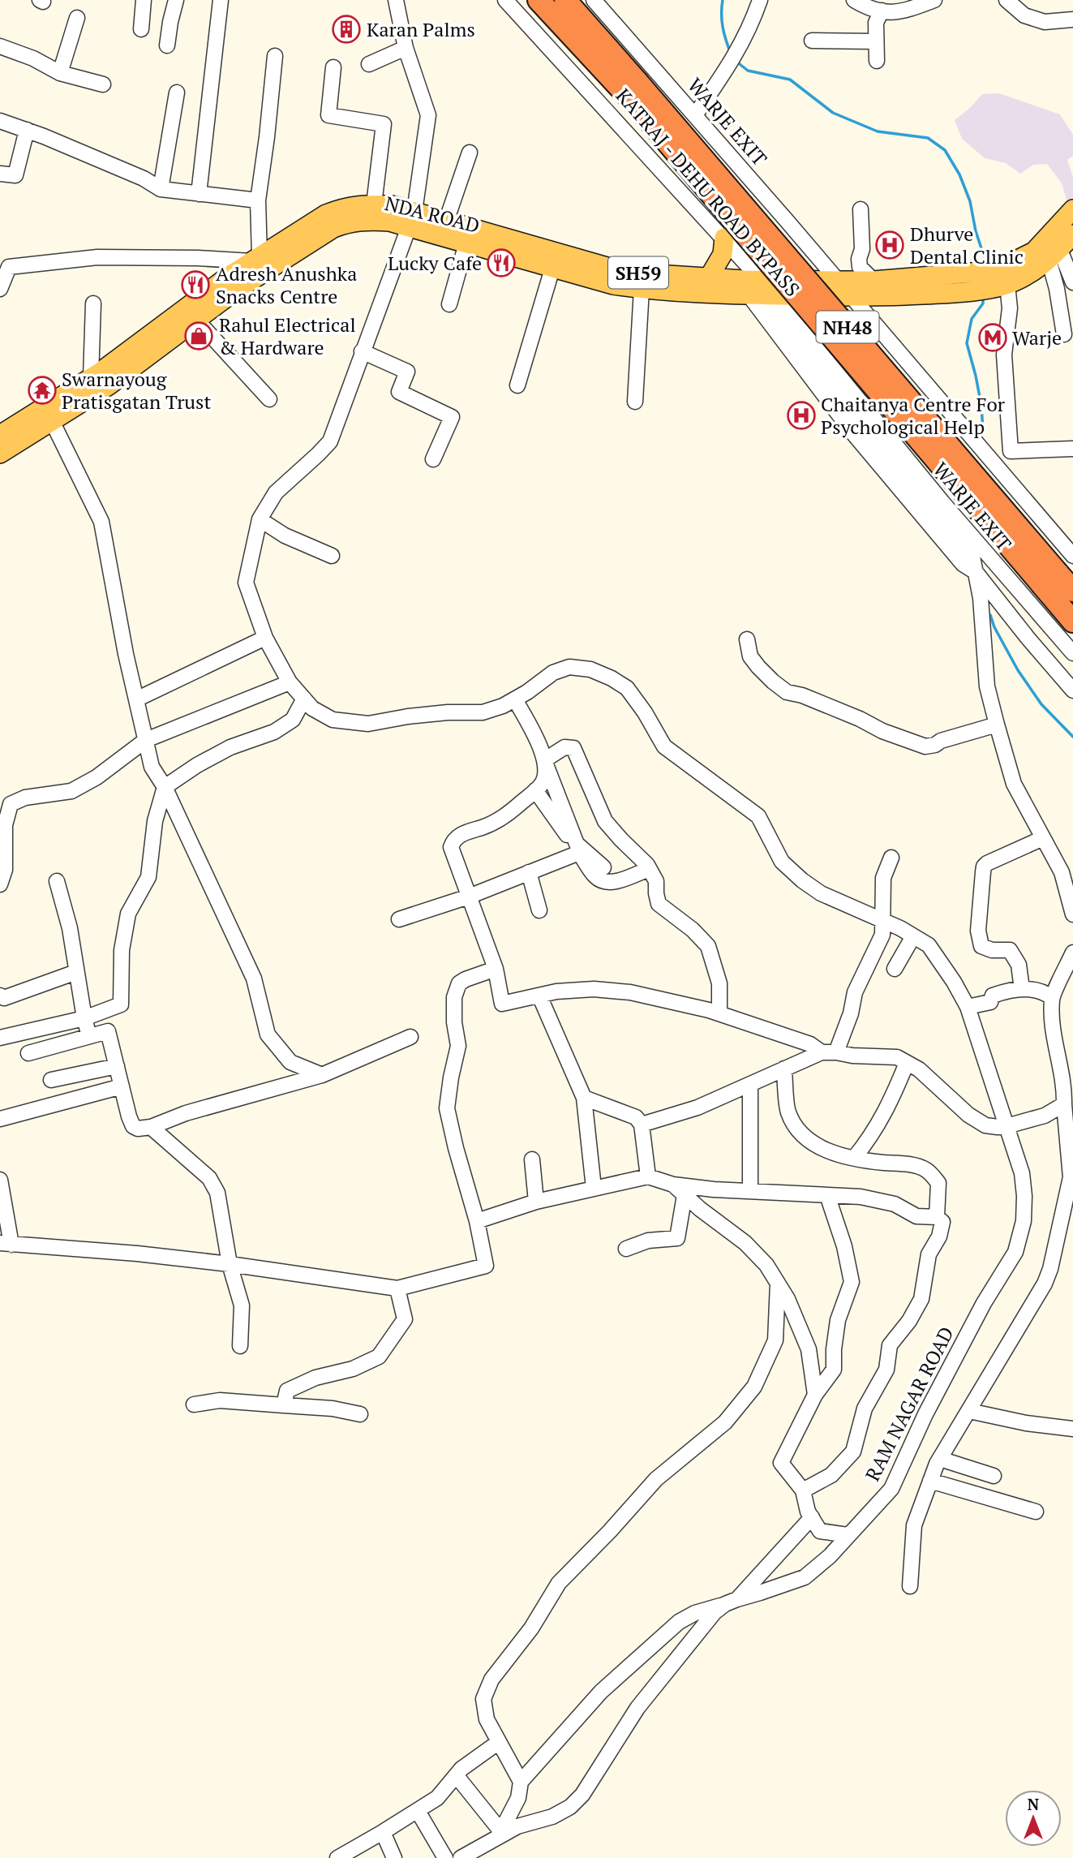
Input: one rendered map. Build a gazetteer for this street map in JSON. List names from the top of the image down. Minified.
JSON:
{"streets":{"highway":["KATRAJ - DEHU ROAD BYPASS","NH48"],"main road":["NDA ROAD","SH59"],"street":["WARJE EXIT","RAM NAGAR ROAD"]},"crossings":[["WARJE EXIT","NDA ROAD"],["WARJE EXIT","SH59"],["NDA ROAD","SH59"],["NDA ROAD","RAM NAGAR ROAD"],["SH59","RAM NAGAR ROAD"]],"places":{"building":["Karan Palms"],"hospital":["Dhurve Dental Clinic","Chaitanya Centre For Psychological Help"],"restaurant":["Lucky Cafe","Adresh Anushka Snacks Centre"],"shop":["Rahul Electrical & Hardware"],"metro station":["Warje"],"temple":["Swarnayoug Pratisgatan Trust"]},"north":"top"}
